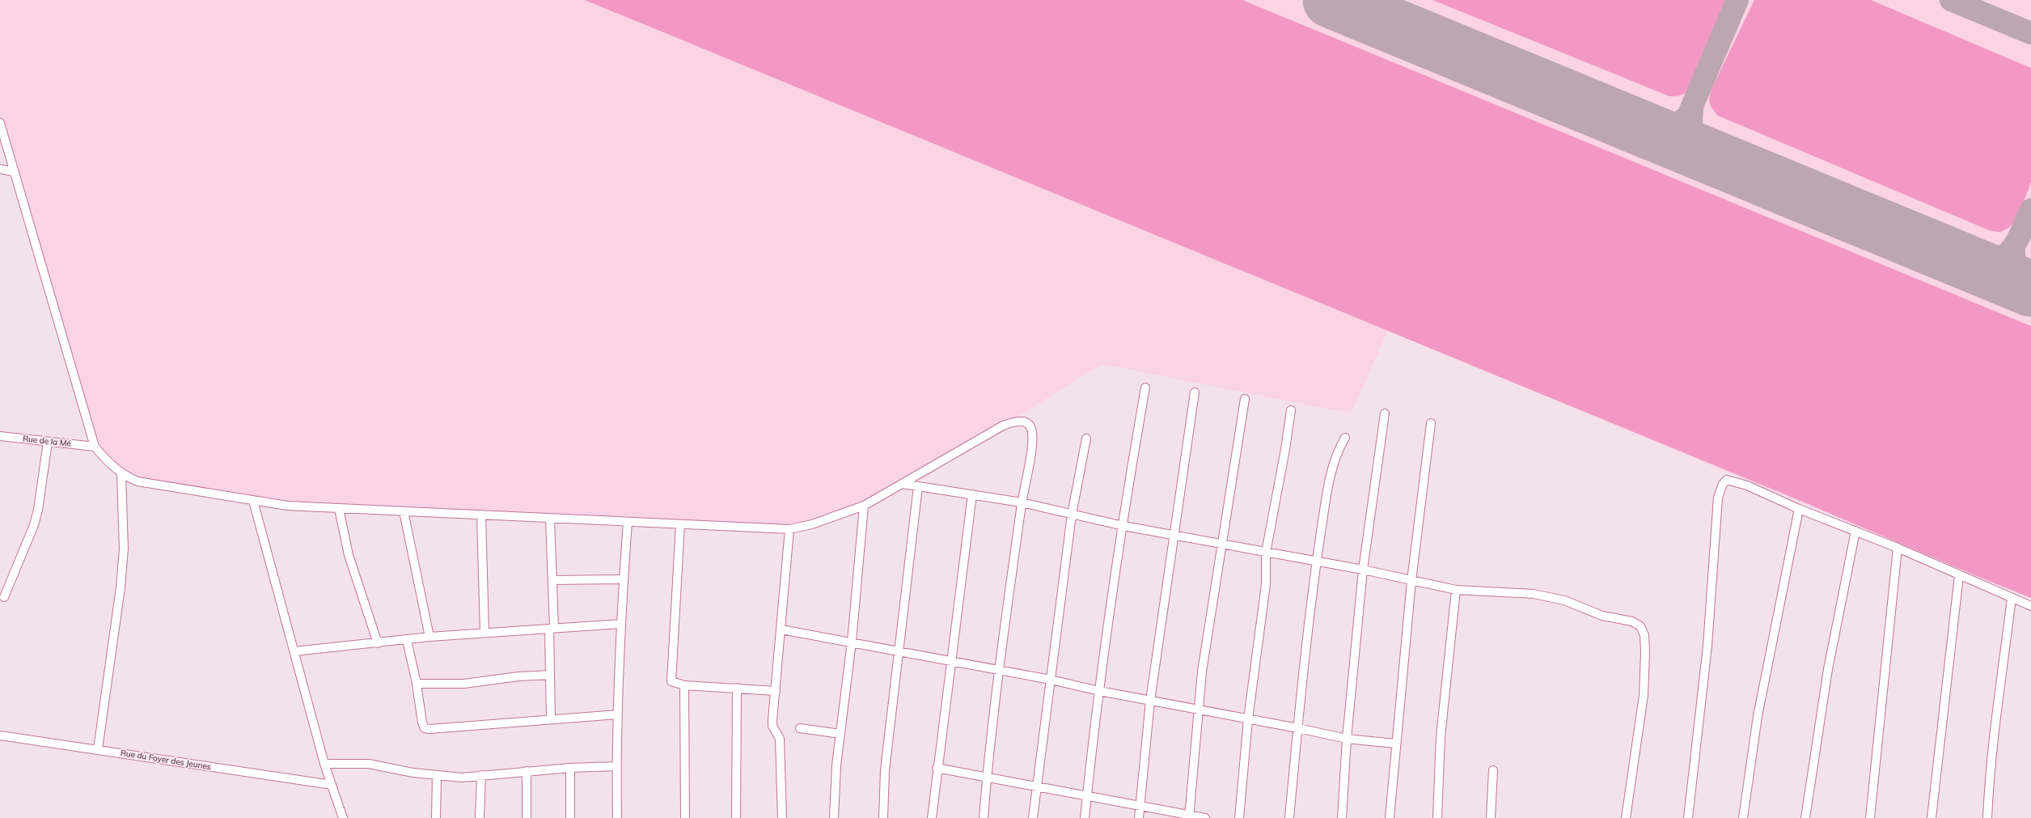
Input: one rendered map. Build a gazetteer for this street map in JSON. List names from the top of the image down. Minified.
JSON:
{"streets":{"street":["Rue de la Mé","Rue du Foyer des Jeunes"]}}
